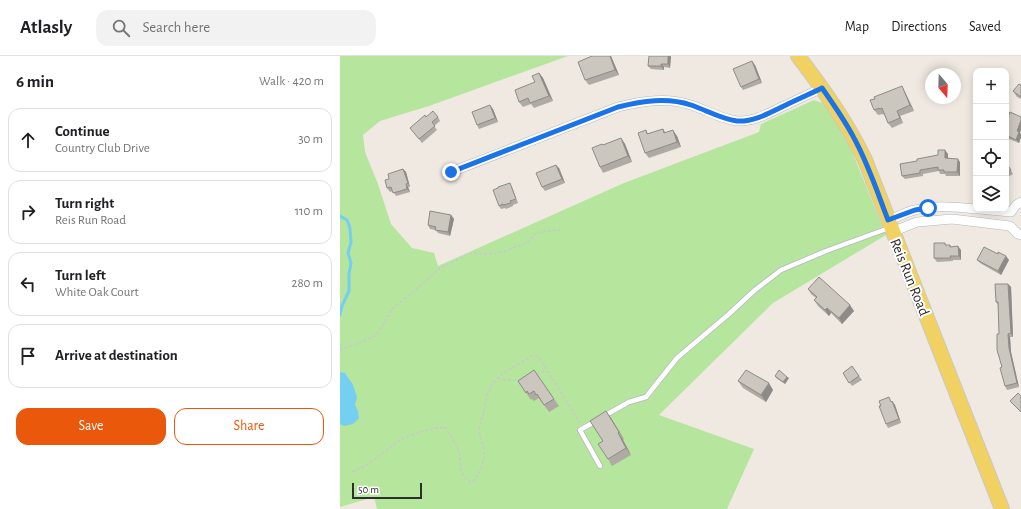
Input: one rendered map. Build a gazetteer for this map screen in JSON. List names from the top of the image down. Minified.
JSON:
{"streets":{"main road":["Reis Run Road"]},"scale_bar":"50 m","north":"bottom","page":{"header":"Atlasly","search":"Search here","nav":["Map","Directions","Saved"],"heading":["6 min","Walk · 420 m"],"map_buttons":["+","−"],"list":[["Continue","Country Club Drive","30 m"],["Turn right","Reis Run Road","110 m"],["Turn left","White Oak Court","280 m"],"Arrive at destination"],"buttons":["Save","Share"],"scale":"50 m"}}
